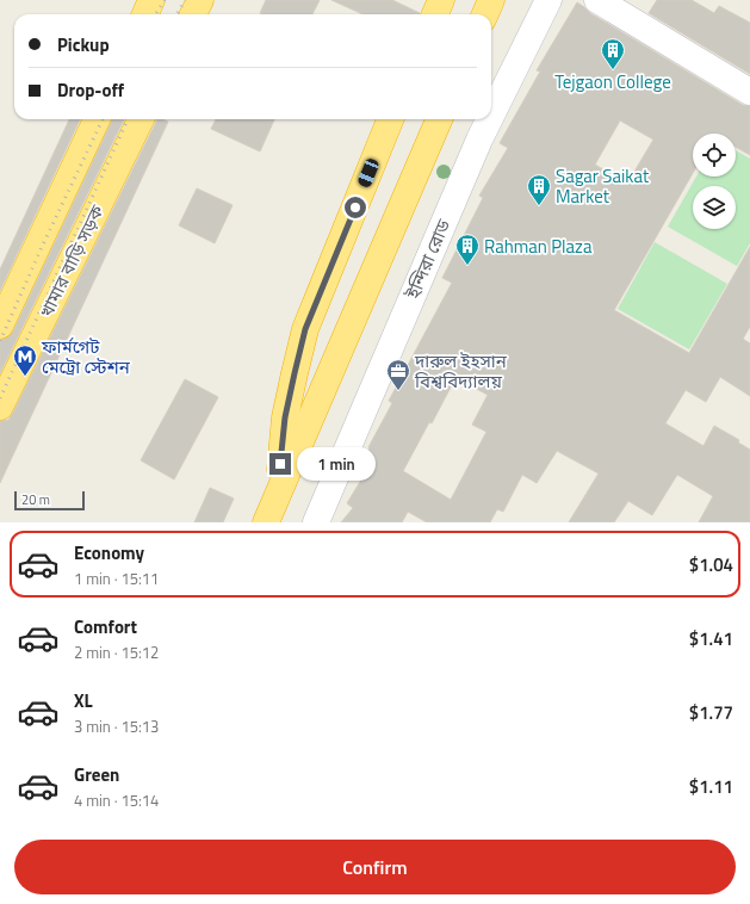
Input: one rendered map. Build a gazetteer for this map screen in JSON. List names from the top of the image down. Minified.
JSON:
{"streets":{"highway":["খামার বাড়ি সড়ক"],"street":["ইন্দিরা রোড"]},"places":{"building":["Tejgaon College","Sagar Saikat Market","Rahman Plaza"],"metro station":["ফার্মগেট মেট্রো স্টেশন"],"office":["দারুল ইহসান বিশ্ববিদ্যালয়"]},"scale_bar":"20 m","page":{"banner":["Pickup","Drop-off"],"bubble":"1 min","scale":"20 m","list":[{"name":"Economy","note":"1 min · 15:11","value":"$1.04"},{"name":"Comfort","note":"2 min · 15:12","value":"$1.41"},{"name":"XL","note":"3 min · 15:13","value":"$1.77"},{"name":"Green","note":"4 min · 15:14","value":"$1.11"}],"buttons":"Confirm"}}
